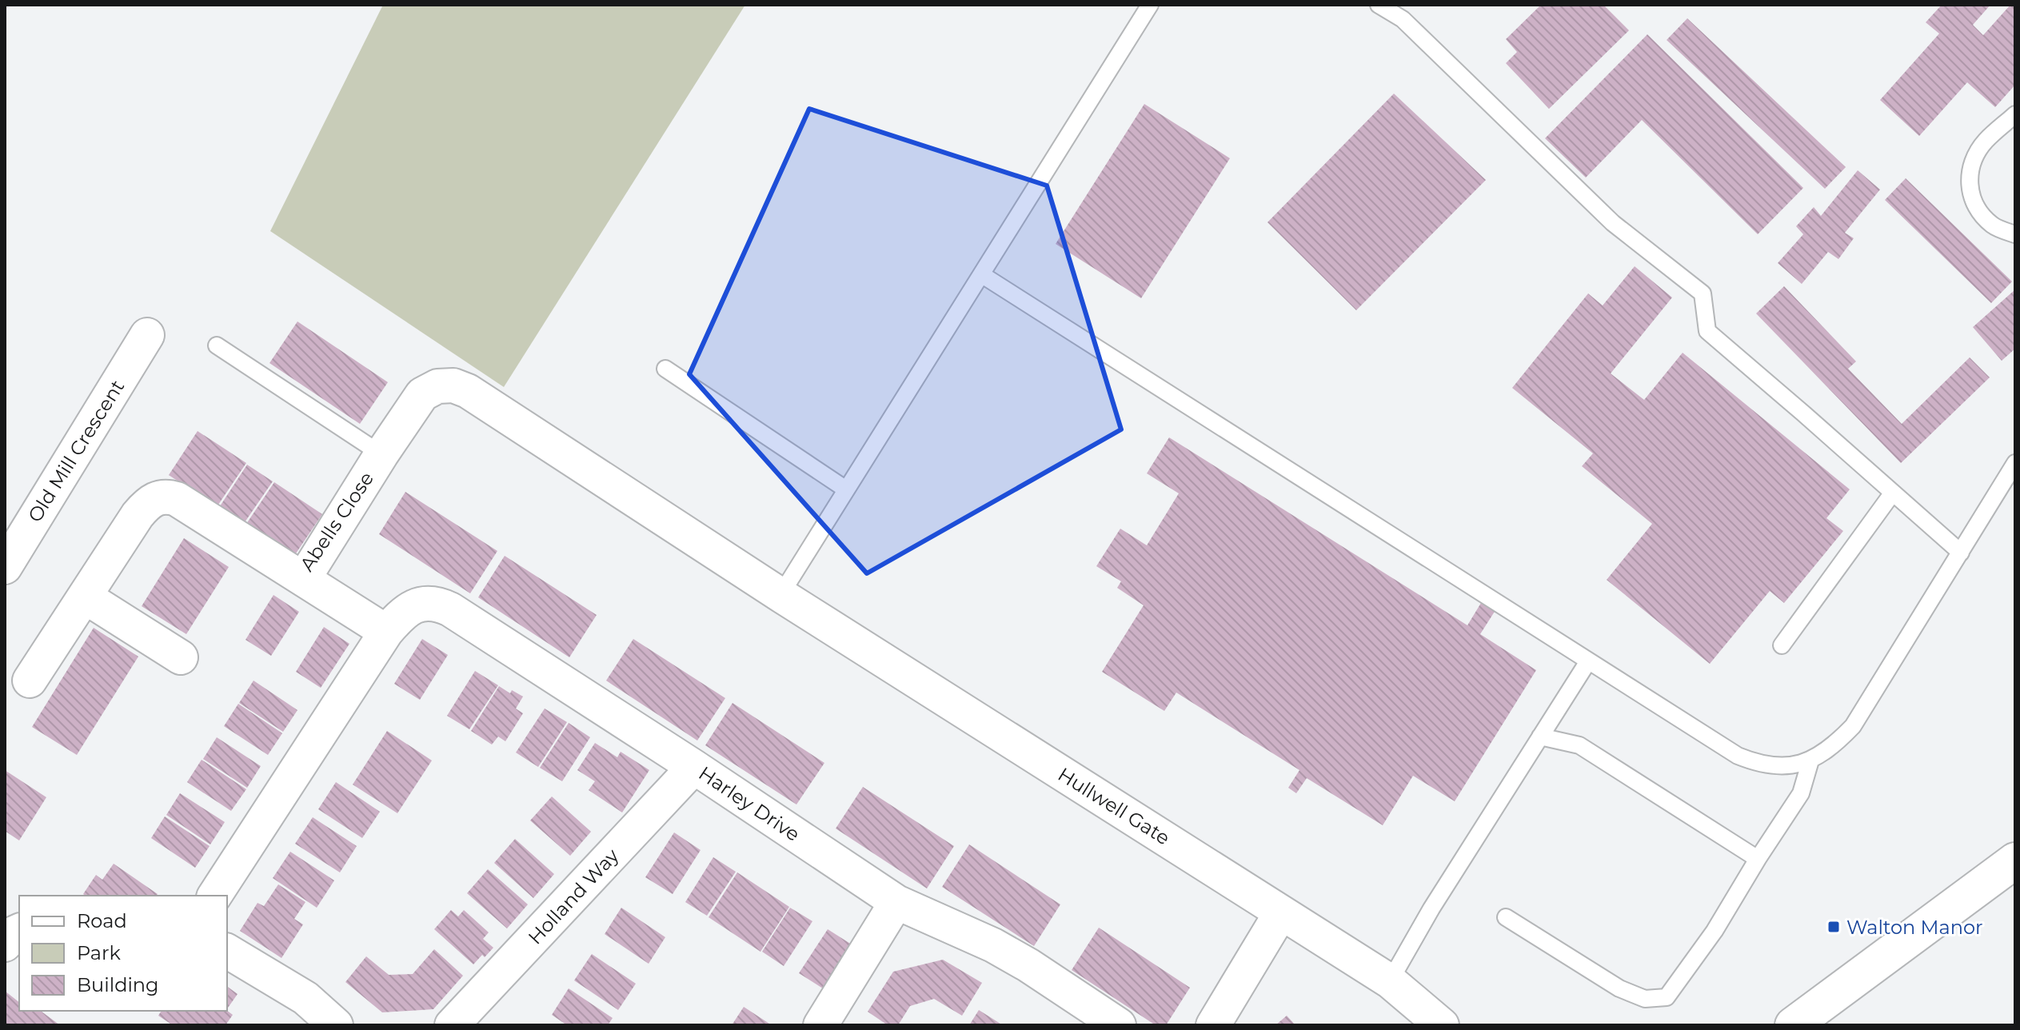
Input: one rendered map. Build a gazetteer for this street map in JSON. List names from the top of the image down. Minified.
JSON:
{"streets":{"street":["Old Mill Crescent","Abells Close","Harley Drive","Hullwell Gate","Holland Way"]},"crossings":[["Abells Close","Hullwell Gate"],["Harley Drive","Holland Way"]],"places":{"transit":["Walton Manor"]},"legend":["Road","Park","Building"]}
